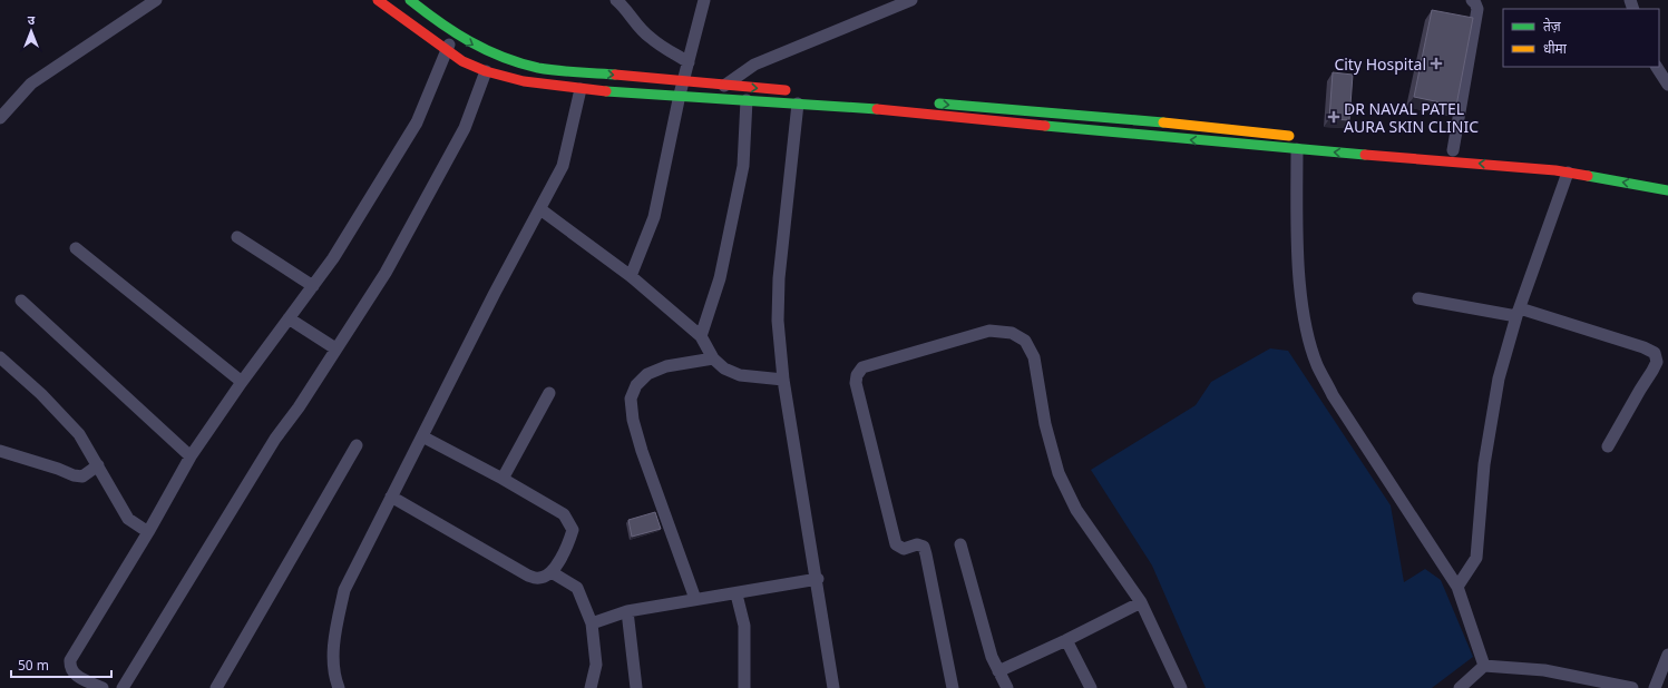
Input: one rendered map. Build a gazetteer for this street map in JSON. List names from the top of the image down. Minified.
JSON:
{"places":{"health":["City Hospital","DR NAVAL PATEL AURA SKIN CLINIC"]},"legend":["तेज़","धीमा"],"scale_bar":"50 m","north":"top"}
